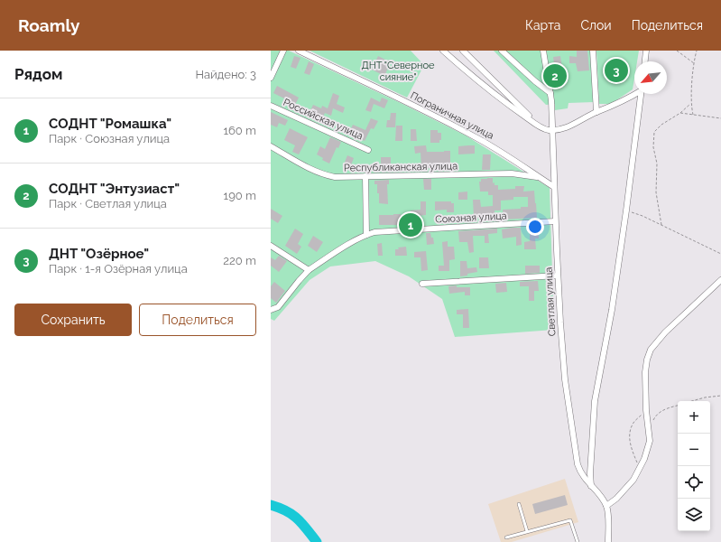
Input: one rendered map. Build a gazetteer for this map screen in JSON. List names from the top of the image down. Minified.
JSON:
{"streets":{"street":["Пограничная улица","Российская улица","Республиканская улица","Союзная улица","Светлая улица"]},"crossings":[["Пограничная улица","Республиканская улица"],["Пограничная улица","Светлая улица"],["Союзная улица","Светлая улица"]],"parks":["ДНТ \"Северное сияние\""],"north":"bottom left","page":{"header":"Roamly","nav":["Карта","Слои","Поделиться"],"heading":["Рядом","Найдено: 3"],"pins":["3","2","1"],"list":[{"mark":"1","name":"СОДНТ \"Ромашка\"","note":"Парк · Союзная улица","value":"160 m"},{"mark":"2","name":"СОДНТ \"Энтузиаст\"","note":"Парк · Светлая улица","value":"190 m"},{"mark":"3","name":"ДНТ \"Озёрное\"","note":"Парк · 1-я Озёрная улица","value":"220 m"}],"buttons":["Сохранить","Поделиться"],"map_buttons":["+","−"]}}
